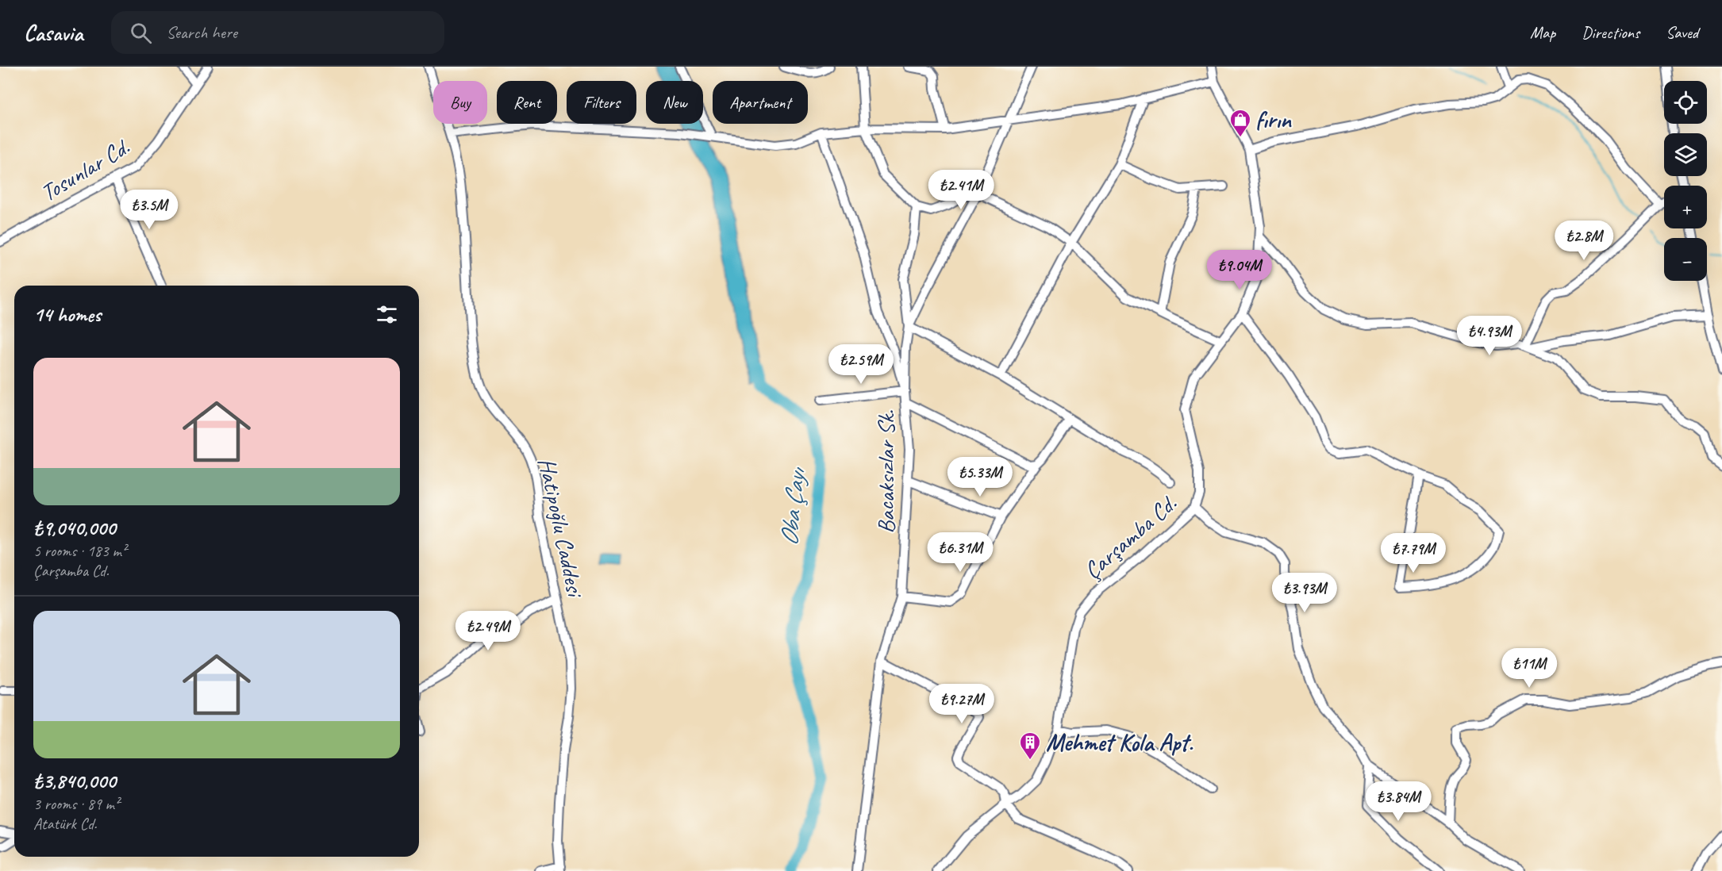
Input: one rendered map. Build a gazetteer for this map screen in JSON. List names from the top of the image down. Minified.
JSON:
{"streets":{"street":["Tosunlar Cd.","Bacaksızlar Sk.","Hatipoğlu Caddesi","Çarşamba Cd."]},"water":["Oba Çayı"],"places":{"shop":["fırın"],"building":["Mehmet Kola Apt."]},"page":{"header":"Casavia","search":"Search here","nav":["Map","Directions","Saved"],"map_buttons":["+","−"],"chip":["Buy","Rent","Filters","New","Apartment"],"price":["₺2.41M","₺3.5M","₺2.8M","₺9.04M","₺4.93M","₺2.59M","₺5.33M","₺6.31M","₺7.79M","₺3.93M","₺2.49M","₺11M","₺9.27M","₺3.84M"],"heading":"14 homes","list":[{"name":"₺9,040,000","note":"5 rooms · 183 m² · Çarşamba Cd."},{"name":"₺3,840,000","note":"3 rooms · 89 m² · Atatürk Cd."}]}}
